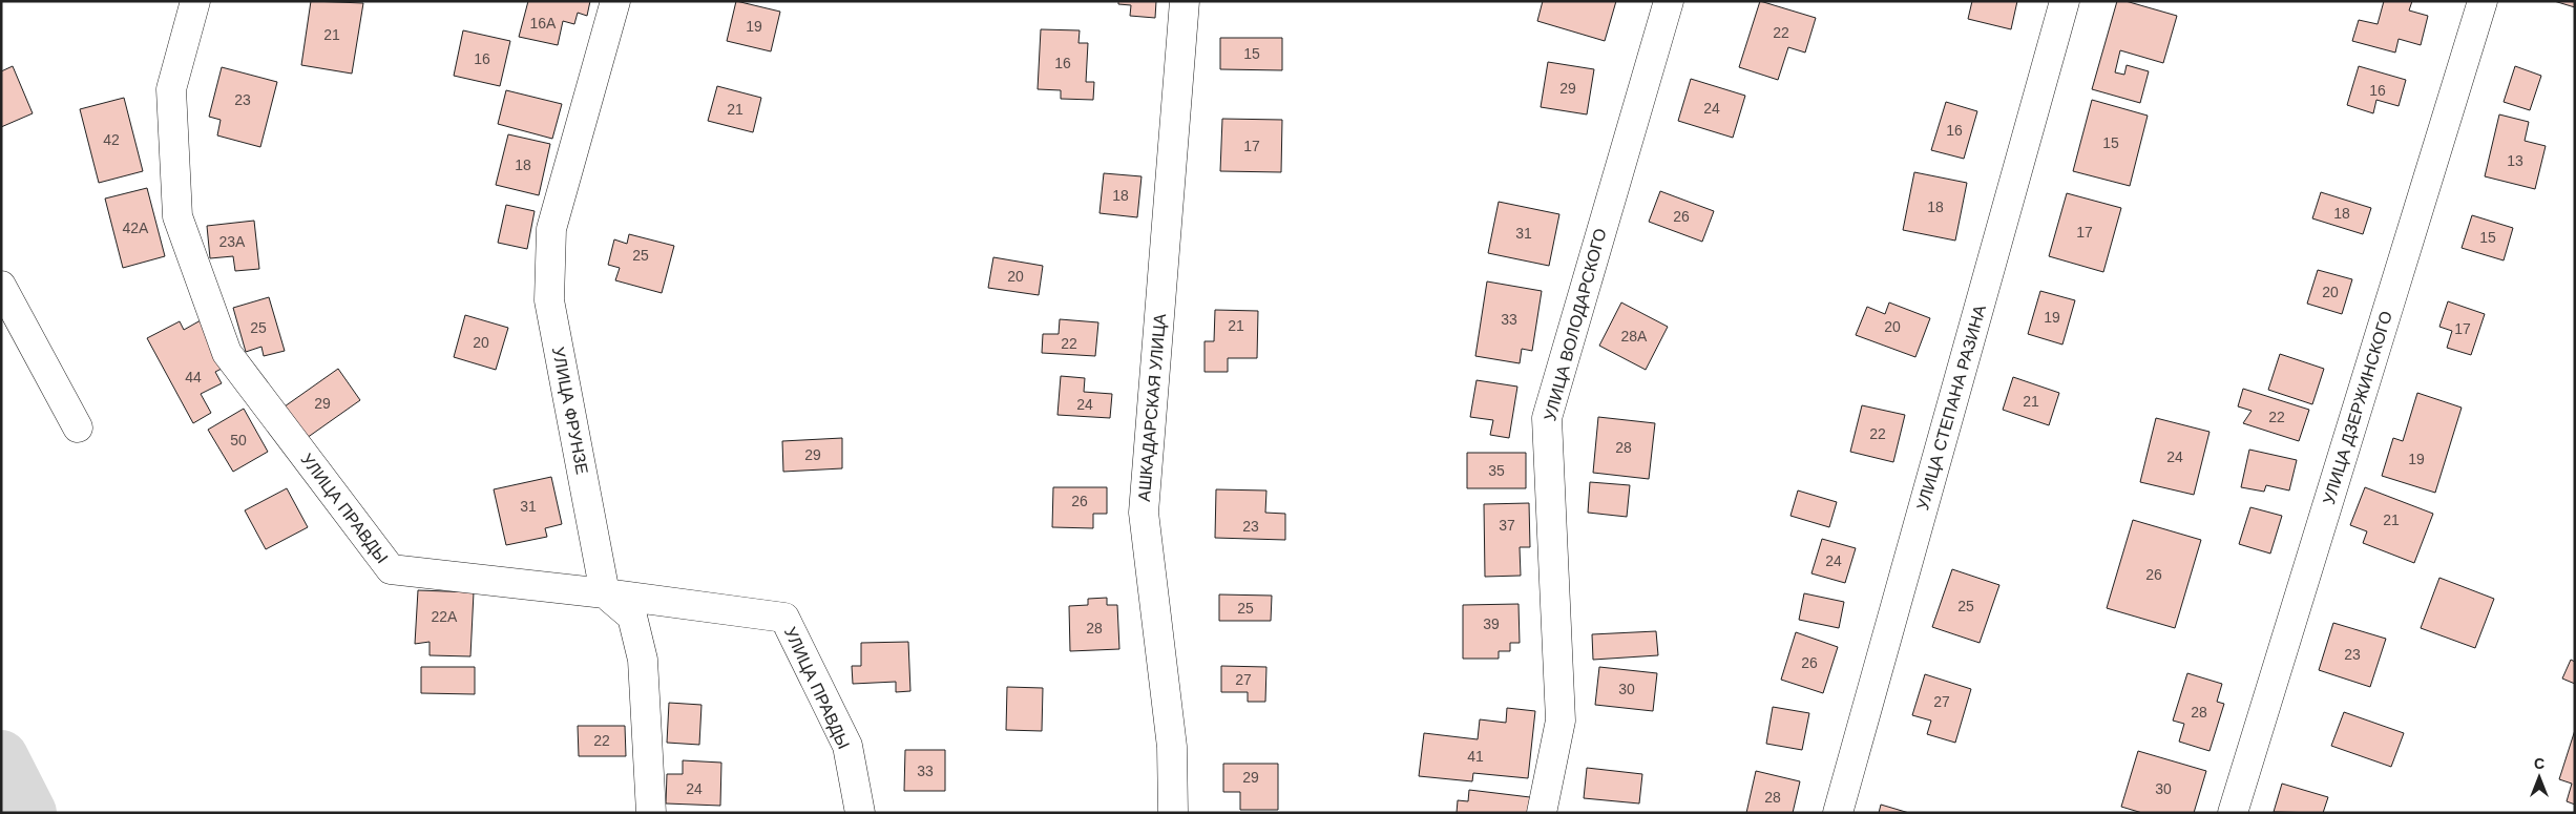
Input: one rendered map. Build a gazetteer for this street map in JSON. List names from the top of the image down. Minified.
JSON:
{"streets":{"street":["УЛИЦА ВОЛОДАРСКОГО","АШКАДАРСКАЯ УЛИЦА","УЛИЦА СТЕПАНА РАЗИНА","УЛИЦА ДЗЕРЖИНСКОГО","УЛИЦА ФРУНЗЕ","УЛИЦА ПРАВДЫ"]},"crossings":[["УЛИЦА ФРУНЗЕ","УЛИЦА ПРАВДЫ"]],"house_numbers":["16А","19","22","21","15","16","16","29","16","23","24","21","16","42","15","17","13","18","18","18","18","26","42А","17","31","15","23А","25","20","20","19","33","21","20","25","17","28А","20","22","44","21","29","24","22","22","50","28","29","24","19","35","26","31","21","37","23","24","26","25","25","22А","39","28","23","26","27","30","27","28","22","41","33","29","24","30","28"],"north":"top"}
